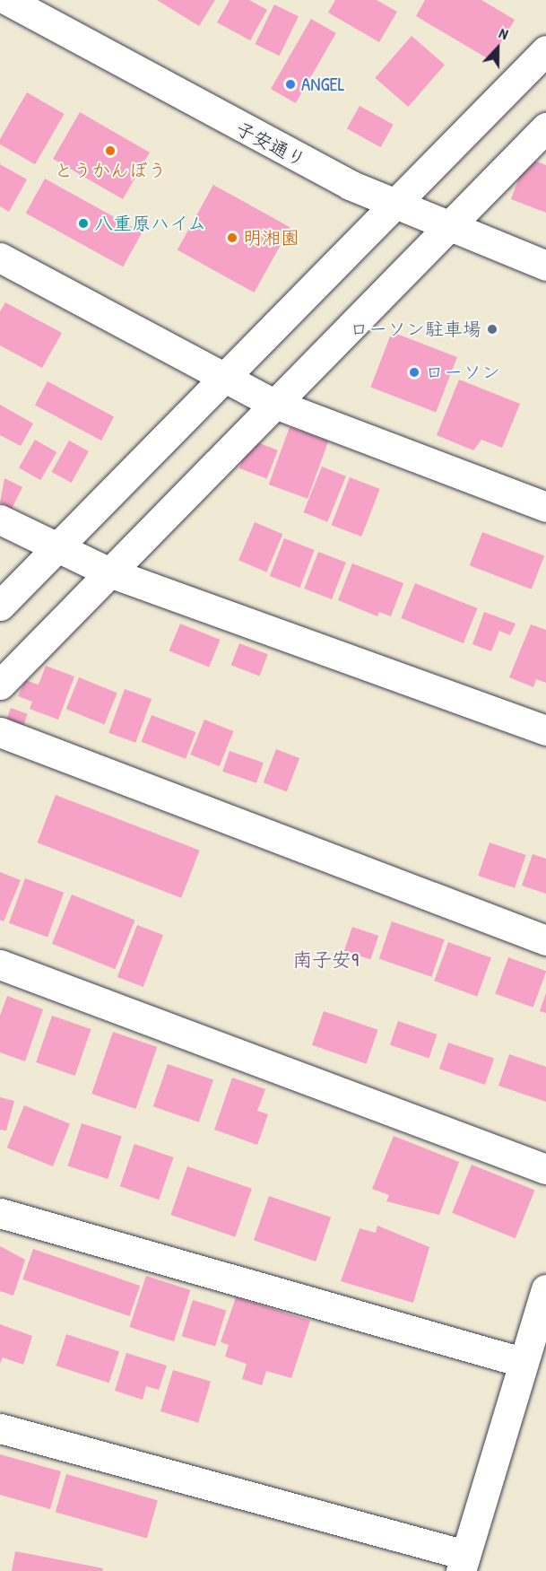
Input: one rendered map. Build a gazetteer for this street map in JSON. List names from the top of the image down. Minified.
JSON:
{"streets":{"street":["子安通り"]},"districts":["南子安9"],"places":["ANGEL","とうかんぼう","八重原ハイム","明湘園","ローソン駐車場","ローソン"],"north":"top"}
